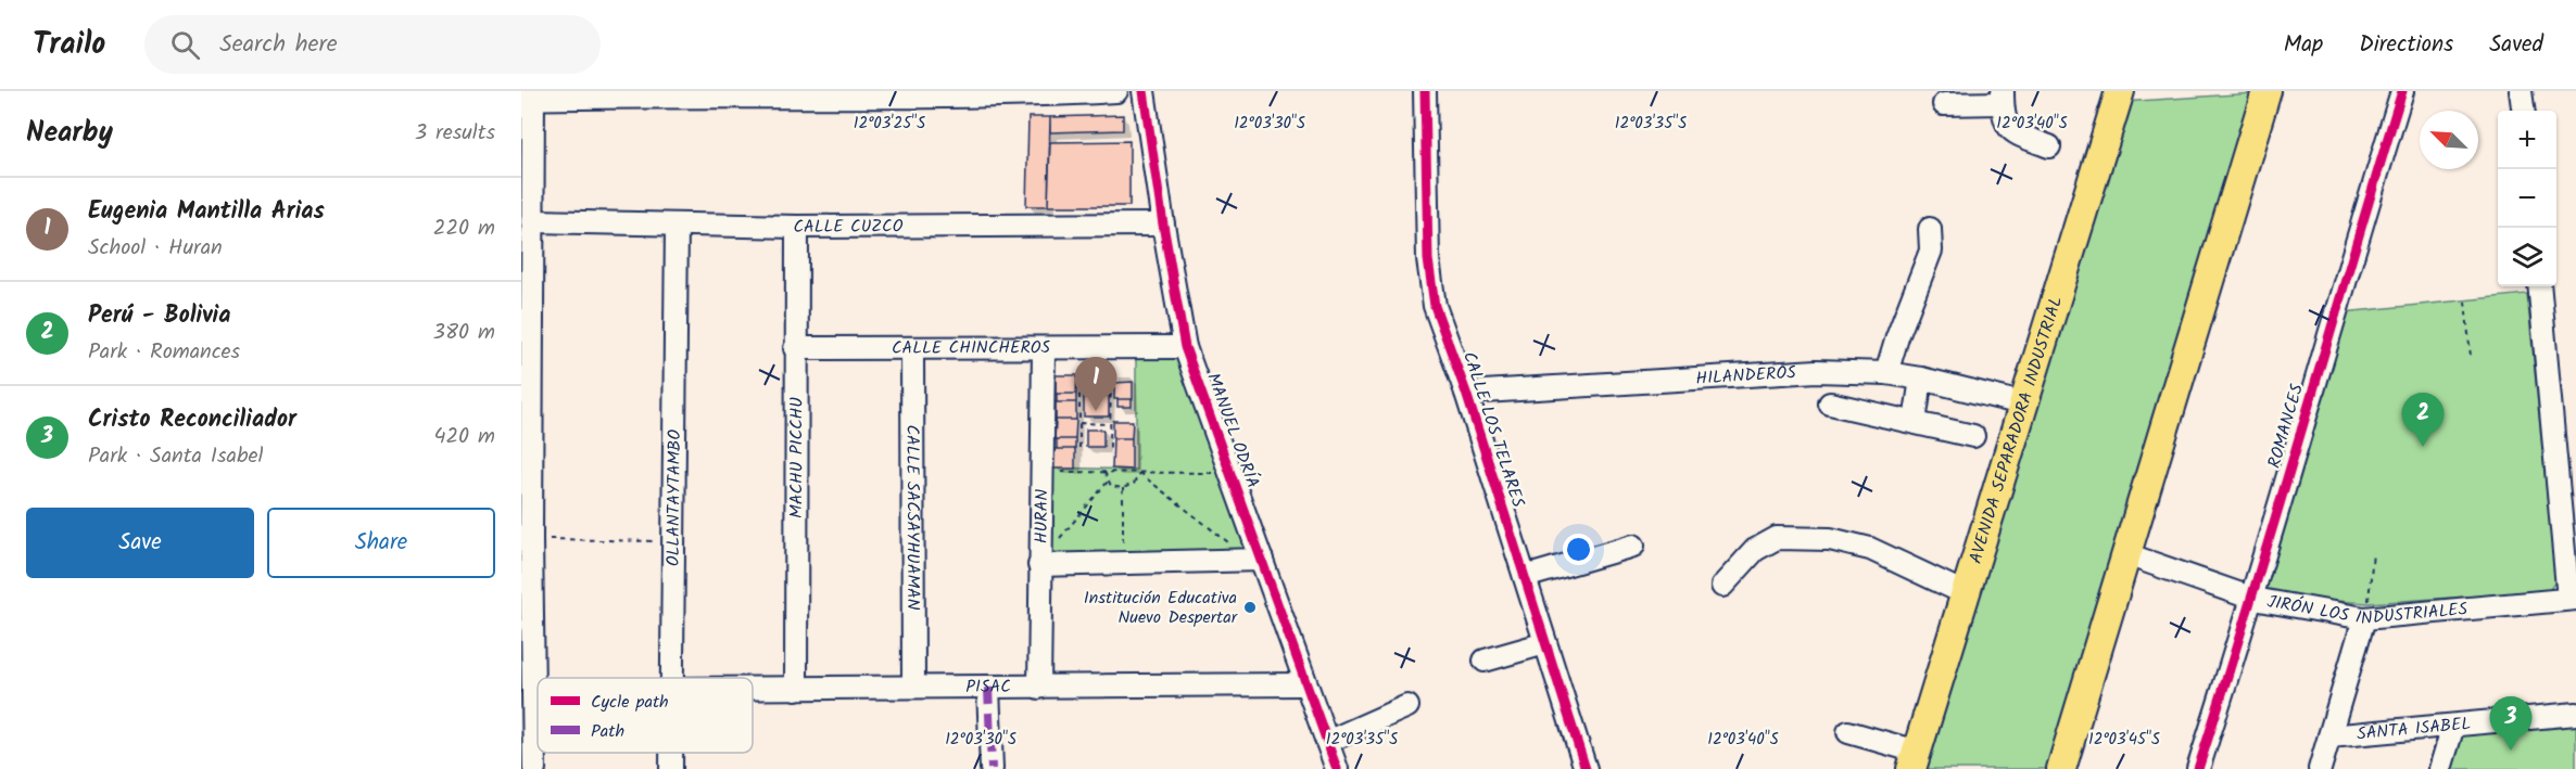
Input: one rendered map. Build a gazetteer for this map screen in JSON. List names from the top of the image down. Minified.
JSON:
{"streets":{"main road":["AVENIDA SEPARADORA INDUSTRIAL"],"street":["CALLE CUZCO","CALLE CHINCHEROS","HILANDEROS","ROMANCES","CALLE LOS TELARES","MANUEL ODRÍA","MACHU PICCHU","OLLANTAYTAMBO","CALLE SACSAYHUAMAN","HURAN","JIRÓN LOS INDUSTRIALES","PISAC","SANTA ISABEL"]},"crossings":[["CALLE CUZCO","MANUEL ODRÍA"],["CALLE CUZCO","MACHU PICCHU"],["CALLE CUZCO","OLLANTAYTAMBO"],["CALLE CHINCHEROS","MANUEL ODRÍA"],["CALLE CHINCHEROS","MACHU PICCHU"],["CALLE CHINCHEROS","CALLE SACSAYHUAMAN"],["CALLE CHINCHEROS","HURAN"],["HILANDEROS","CALLE LOS TELARES"],["HILANDEROS","AVENIDA SEPARADORA INDUSTRIAL"],["ROMANCES","JIRÓN LOS INDUSTRIALES"],["MANUEL ODRÍA","PISAC"],["MACHU PICCHU","PISAC"],["CALLE SACSAYHUAMAN","PISAC"],["HURAN","PISAC"]],"places":["Institución Educativa Nuevo Despertar"],"legend":["Cycle path","Path"],"north":"top left","page":{"header":"Trailo","search":"Search here","nav":["Map","Directions","Saved"],"heading":["Nearby","3 results"],"map_buttons":["+","−"],"list":[{"mark":"1","name":"Eugenia Mantilla Arias","note":"School · Huran","value":"220 m"},{"mark":"2","name":"Perú - Bolivia","note":"Park · Romances","value":"380 m"},{"mark":"3","name":"Cristo Reconciliador","note":"Park · Santa Isabel","value":"420 m"}],"pins":["1","2","3"],"buttons":["Save","Share"]},"coordinates":["12°03'25\"S","12°03'30\"S","12°03'35\"S","12°03'40\"S","12°03'45\"S"]}
